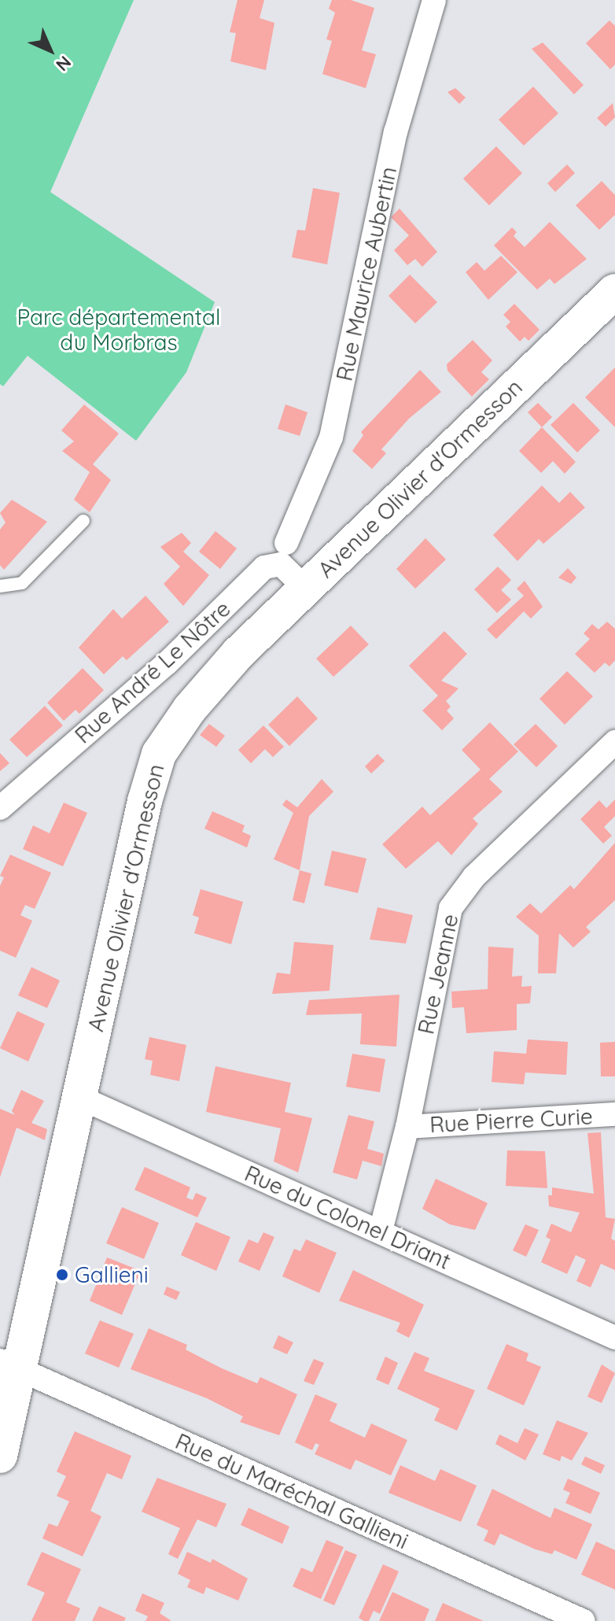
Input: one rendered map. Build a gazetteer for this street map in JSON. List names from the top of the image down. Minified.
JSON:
{"streets":{"main road":["Avenue Olivier d'Ormesson"],"street":["Rue Maurice Aubertin","Rue André Le Nôtre","Rue Jeanne","Rue Pierre Curie","Rue du Colonel Driant","Rue du Maréchal Gallieni"]},"crossings":[["Avenue Olivier d'Ormesson","Rue André Le Nôtre"],["Avenue Olivier d'Ormesson","Rue du Colonel Driant"],["Avenue Olivier d'Ormesson","Rue du Maréchal Gallieni"],["Rue Jeanne","Rue Pierre Curie"],["Rue Jeanne","Rue du Colonel Driant"]],"parks":["Parc départemental du Morbras"],"places":["Gallieni"],"north":"bottom right"}
